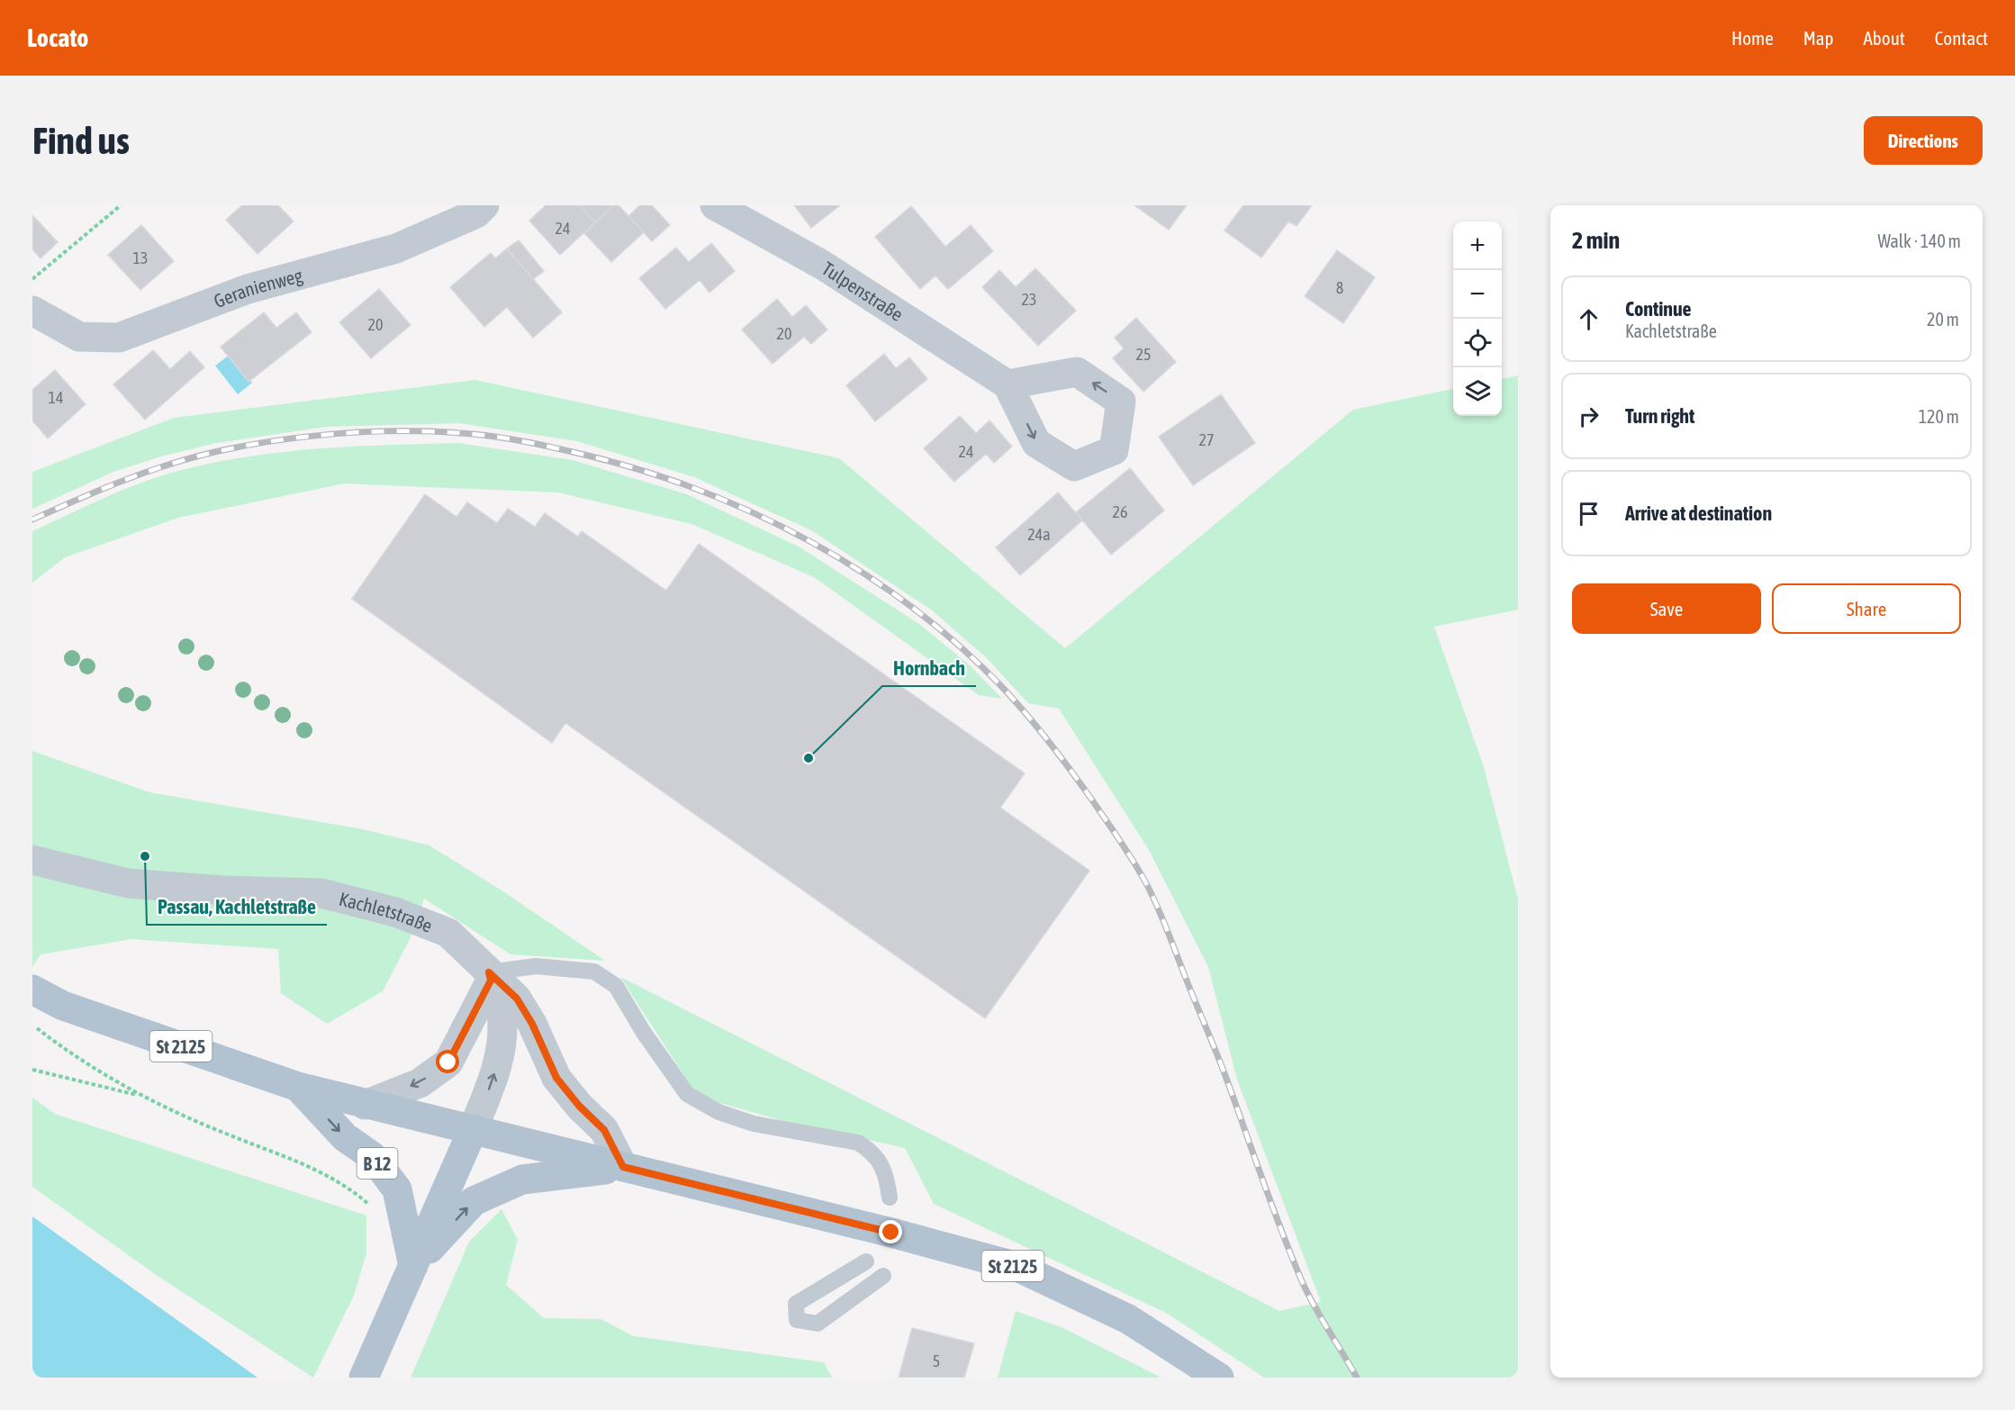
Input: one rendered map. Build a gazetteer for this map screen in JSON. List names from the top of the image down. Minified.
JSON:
{"streets":{"main road":["St 2125","B 12"],"street":["Geranienweg","Tulpenstraße","Kachletstraße"]},"crossings":[["Kachletstraße","St 2125"],["St 2125","B 12"]],"places":["Hornbach","Passau, Kachletstraße"],"house_numbers":["24","13","8","23","20","20","25","14","27","24","26","24a","5"],"page":{"header":"Locato","nav":["Home","Map","About","Contact"],"buttons":["Directions",["Save","Share"]],"title":"Find us","heading":["2 min","Walk · 140 m"],"map_buttons":["+","−"],"list":[["Continue","Kachletstraße","20 m"],["Turn right","120 m"],"Arrive at destination"]}}
